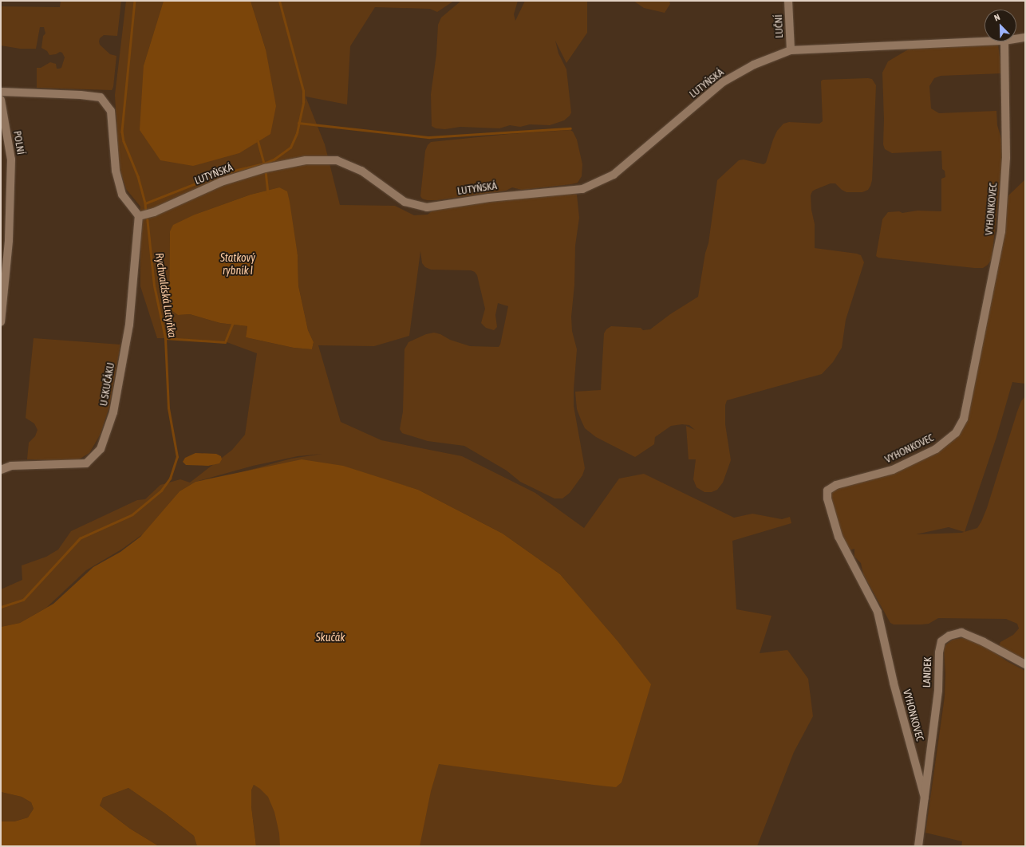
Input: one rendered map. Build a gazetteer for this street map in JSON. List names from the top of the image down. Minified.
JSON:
{"streets":{"street":["LUČNÍ","LUTYŇSKÁ","POLNÍ","VYHONKOVEC","U SKUČÁKU","LANDEK"]},"crossings":[["LUČNÍ","LUTYŇSKÁ"],["LUTYŇSKÁ","U SKUČÁKU"],["VYHONKOVEC","LANDEK"]],"water":["Statkový rybník I","Rychvaldská Lutyňka","Skučák"],"north":"top left"}
